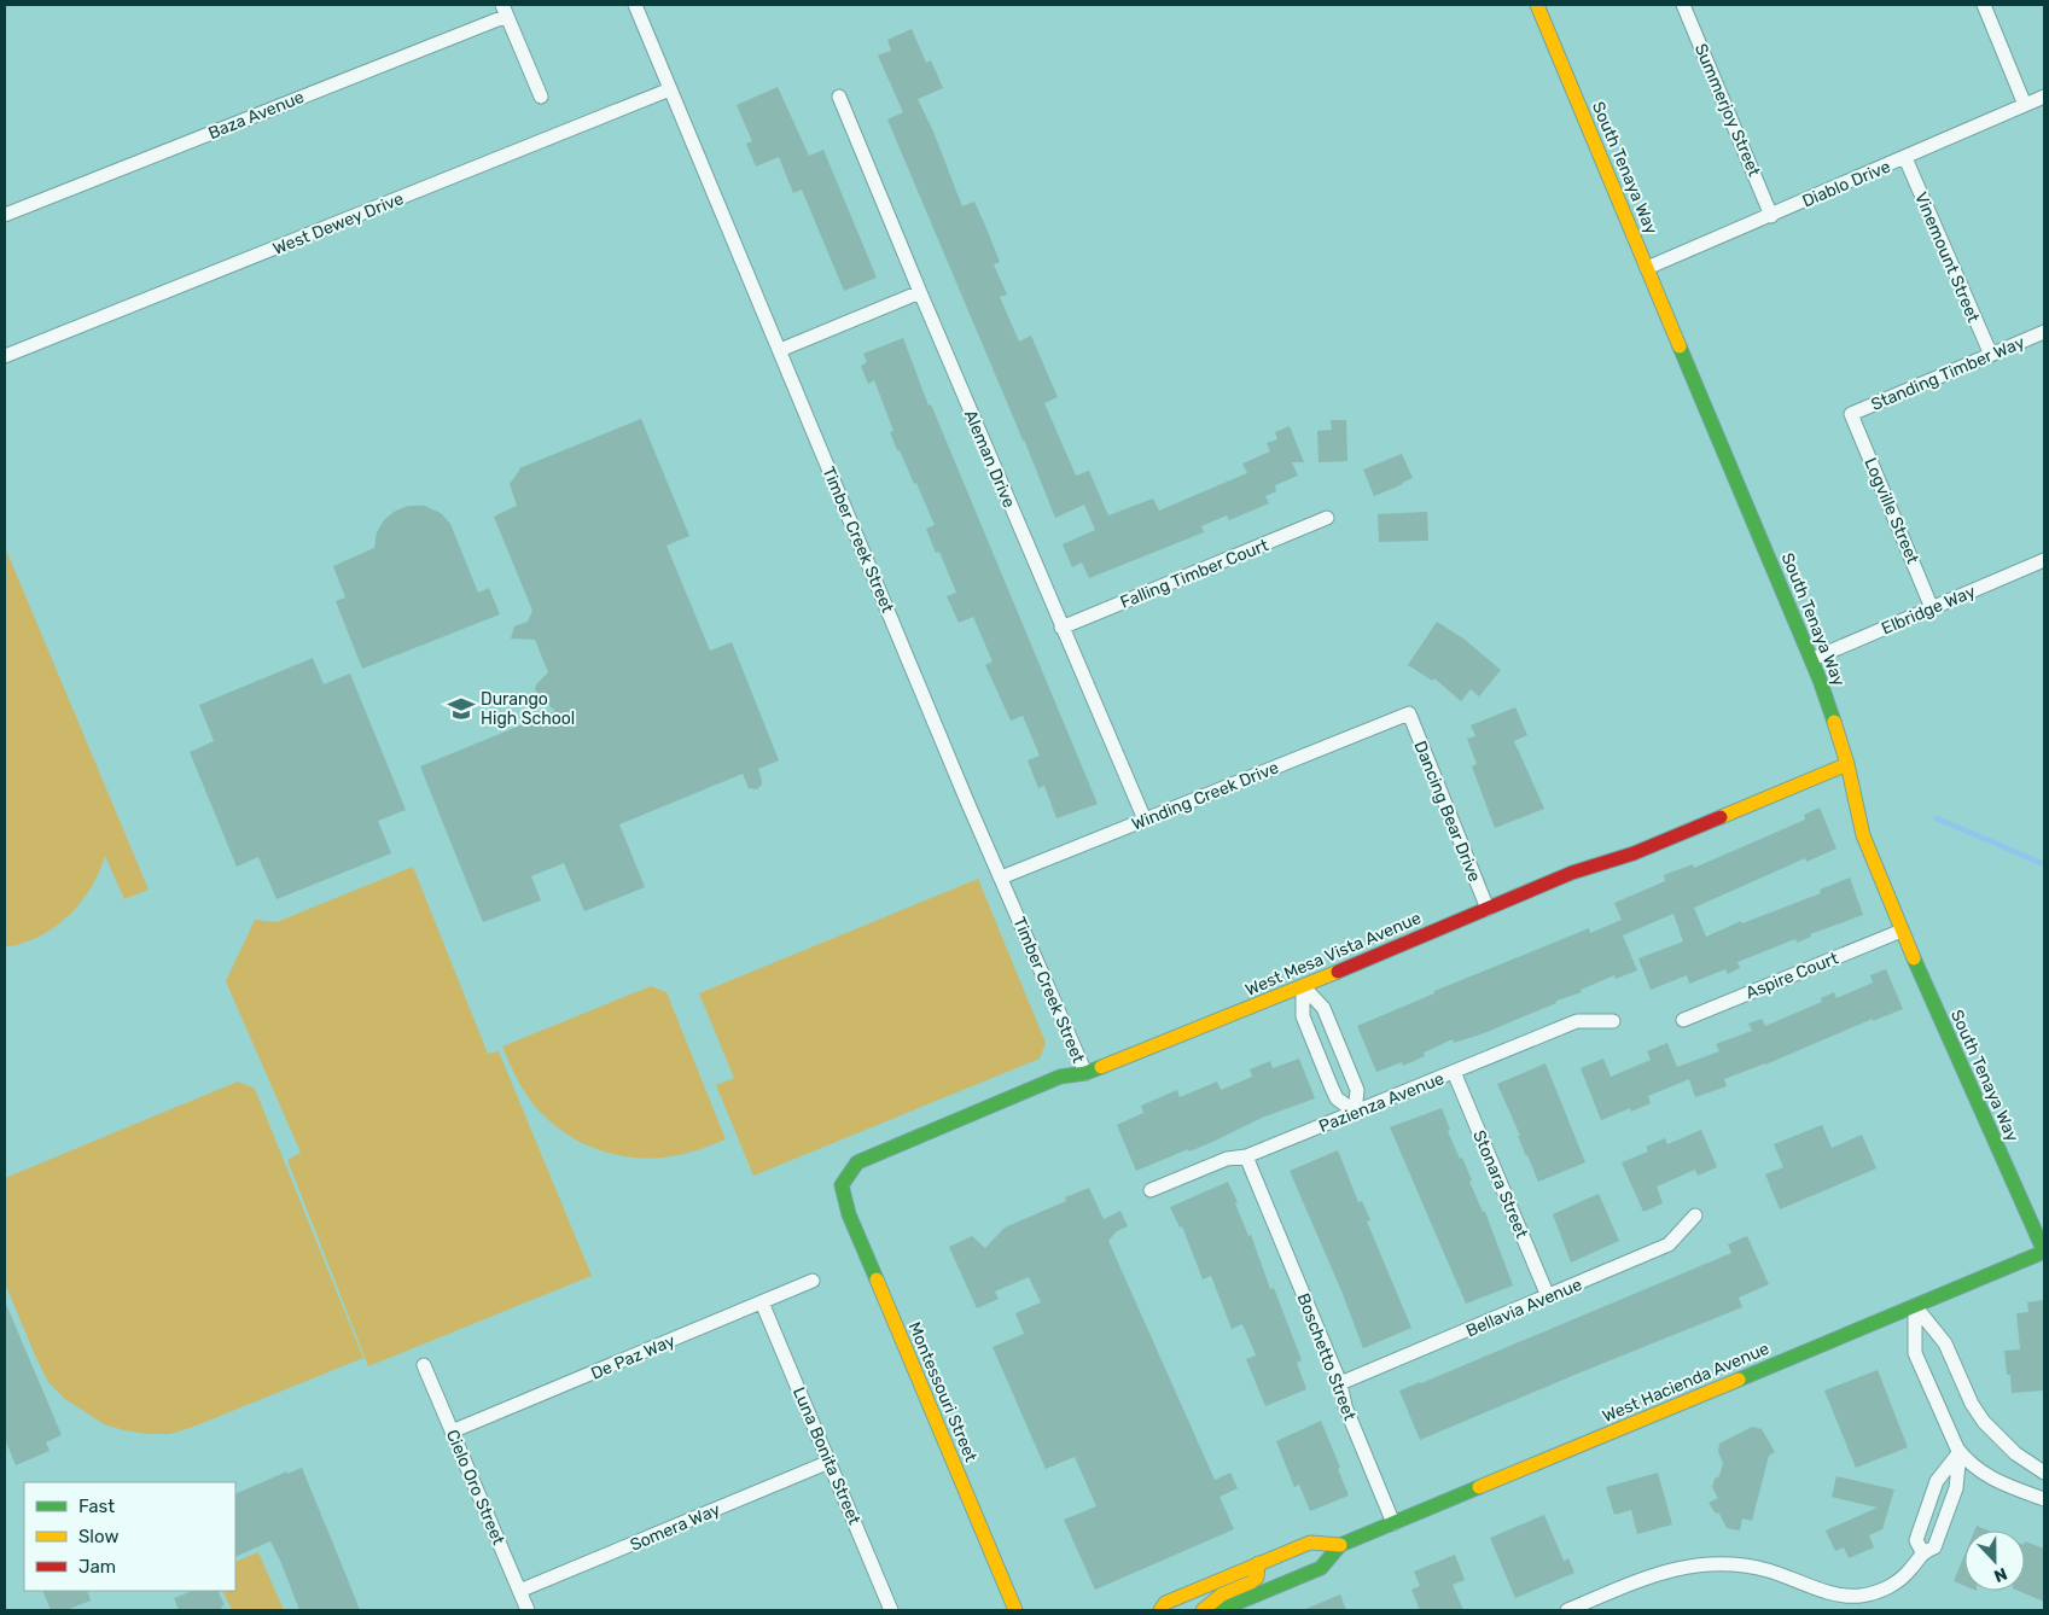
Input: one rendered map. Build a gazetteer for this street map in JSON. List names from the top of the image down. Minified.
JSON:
{"streets":{"street":["Summerjoy Street","Baza Avenue","South Tenaya Way","Diablo Drive","West Dewey Drive","Vinemount Street","Standing Timber Way","Aleman Drive","Logville Street","Timber Creek Street","Falling Timber Court","Elbridge Way","Winding Creek Drive","Dancing Bear Drive","West Mesa Vista Avenue","Aspire Court","Pazienza Avenue","Stonara Street","Bellavia Avenue","De Paz Way","Boschetto Street","West Hacienda Avenue","Montessouri Street","Luna Bonita Street","Cielo Oro Street","Somera Way"]},"crossings":[["Summerjoy Street","Diablo Drive"],["South Tenaya Way","Diablo Drive"],["South Tenaya Way","Elbridge Way"],["South Tenaya Way","West Mesa Vista Avenue"],["South Tenaya Way","Aspire Court"],["South Tenaya Way","West Hacienda Avenue"],["Diablo Drive","Vinemount Street"],["West Dewey Drive","Timber Creek Street"],["Vinemount Street","Standing Timber Way"],["Standing Timber Way","Logville Street"],["Aleman Drive","Falling Timber Court"],["Aleman Drive","Winding Creek Drive"],["Logville Street","Elbridge Way"],["Timber Creek Street","Winding Creek Drive"],["Timber Creek Street","West Mesa Vista Avenue"],["Winding Creek Drive","Dancing Bear Drive"],["Dancing Bear Drive","West Mesa Vista Avenue"],["West Mesa Vista Avenue","Montessouri Street"],["Pazienza Avenue","Stonara Street"],["Pazienza Avenue","Boschetto Street"],["Stonara Street","Bellavia Avenue"],["Bellavia Avenue","Boschetto Street"],["De Paz Way","Luna Bonita Street"],["De Paz Way","Cielo Oro Street"],["Boschetto Street","West Hacienda Avenue"],["Luna Bonita Street","Somera Way"],["Cielo Oro Street","Somera Way"]],"places":{"school or university":["Durango High School"]},"legend":["Fast","Slow","Jam"],"north":"bottom"}
